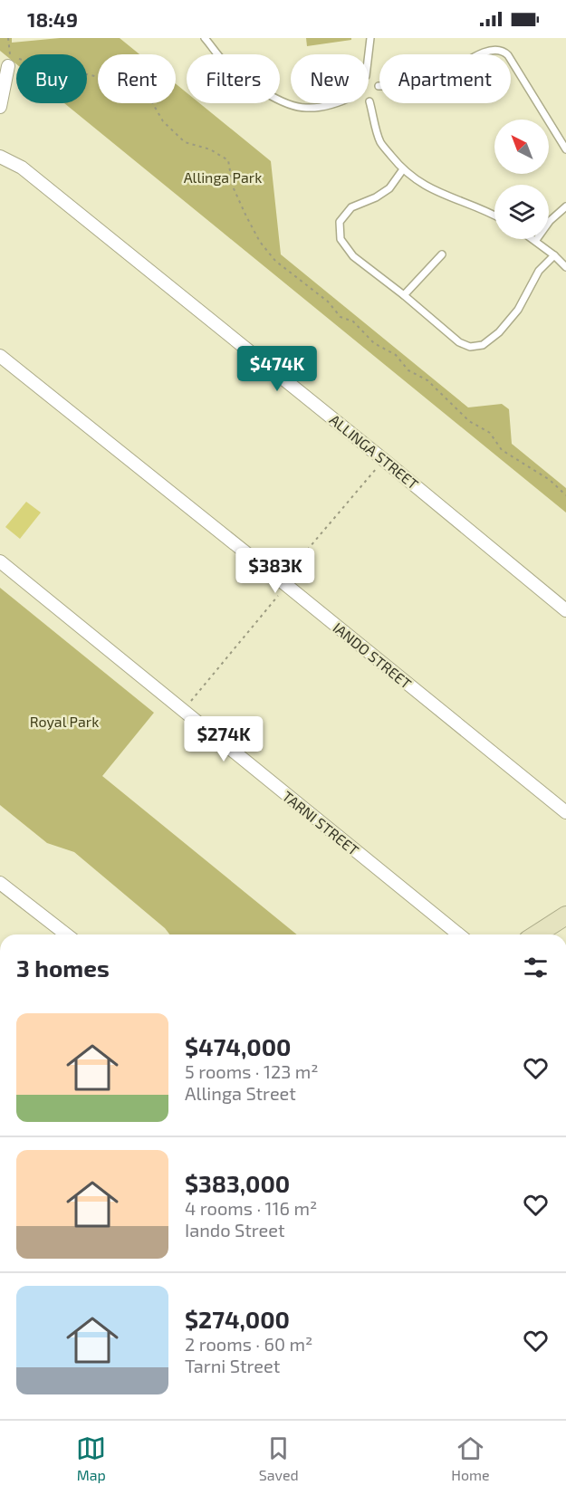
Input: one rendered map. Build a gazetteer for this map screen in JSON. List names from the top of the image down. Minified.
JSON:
{"streets":{"street":["ALLINGA STREET","IANDO STREET","TARNI STREET"]},"parks":["Allinga Park","Royal Park"],"north":"top left","page":{"status":"18:49","chip":["Buy","Rent","Filters","New","Apartment"],"price":["$474K","$383K","$274K"],"heading":"3 homes","list":[{"name":"$474,000","note":"5 rooms · 123 m² · Allinga Street"},{"name":"$383,000","note":"4 rooms · 116 m² · Iando Street"},{"name":"$274,000","note":"2 rooms · 60 m² · Tarni Street"}],"tabs":["Map","Saved","Home"]}}
